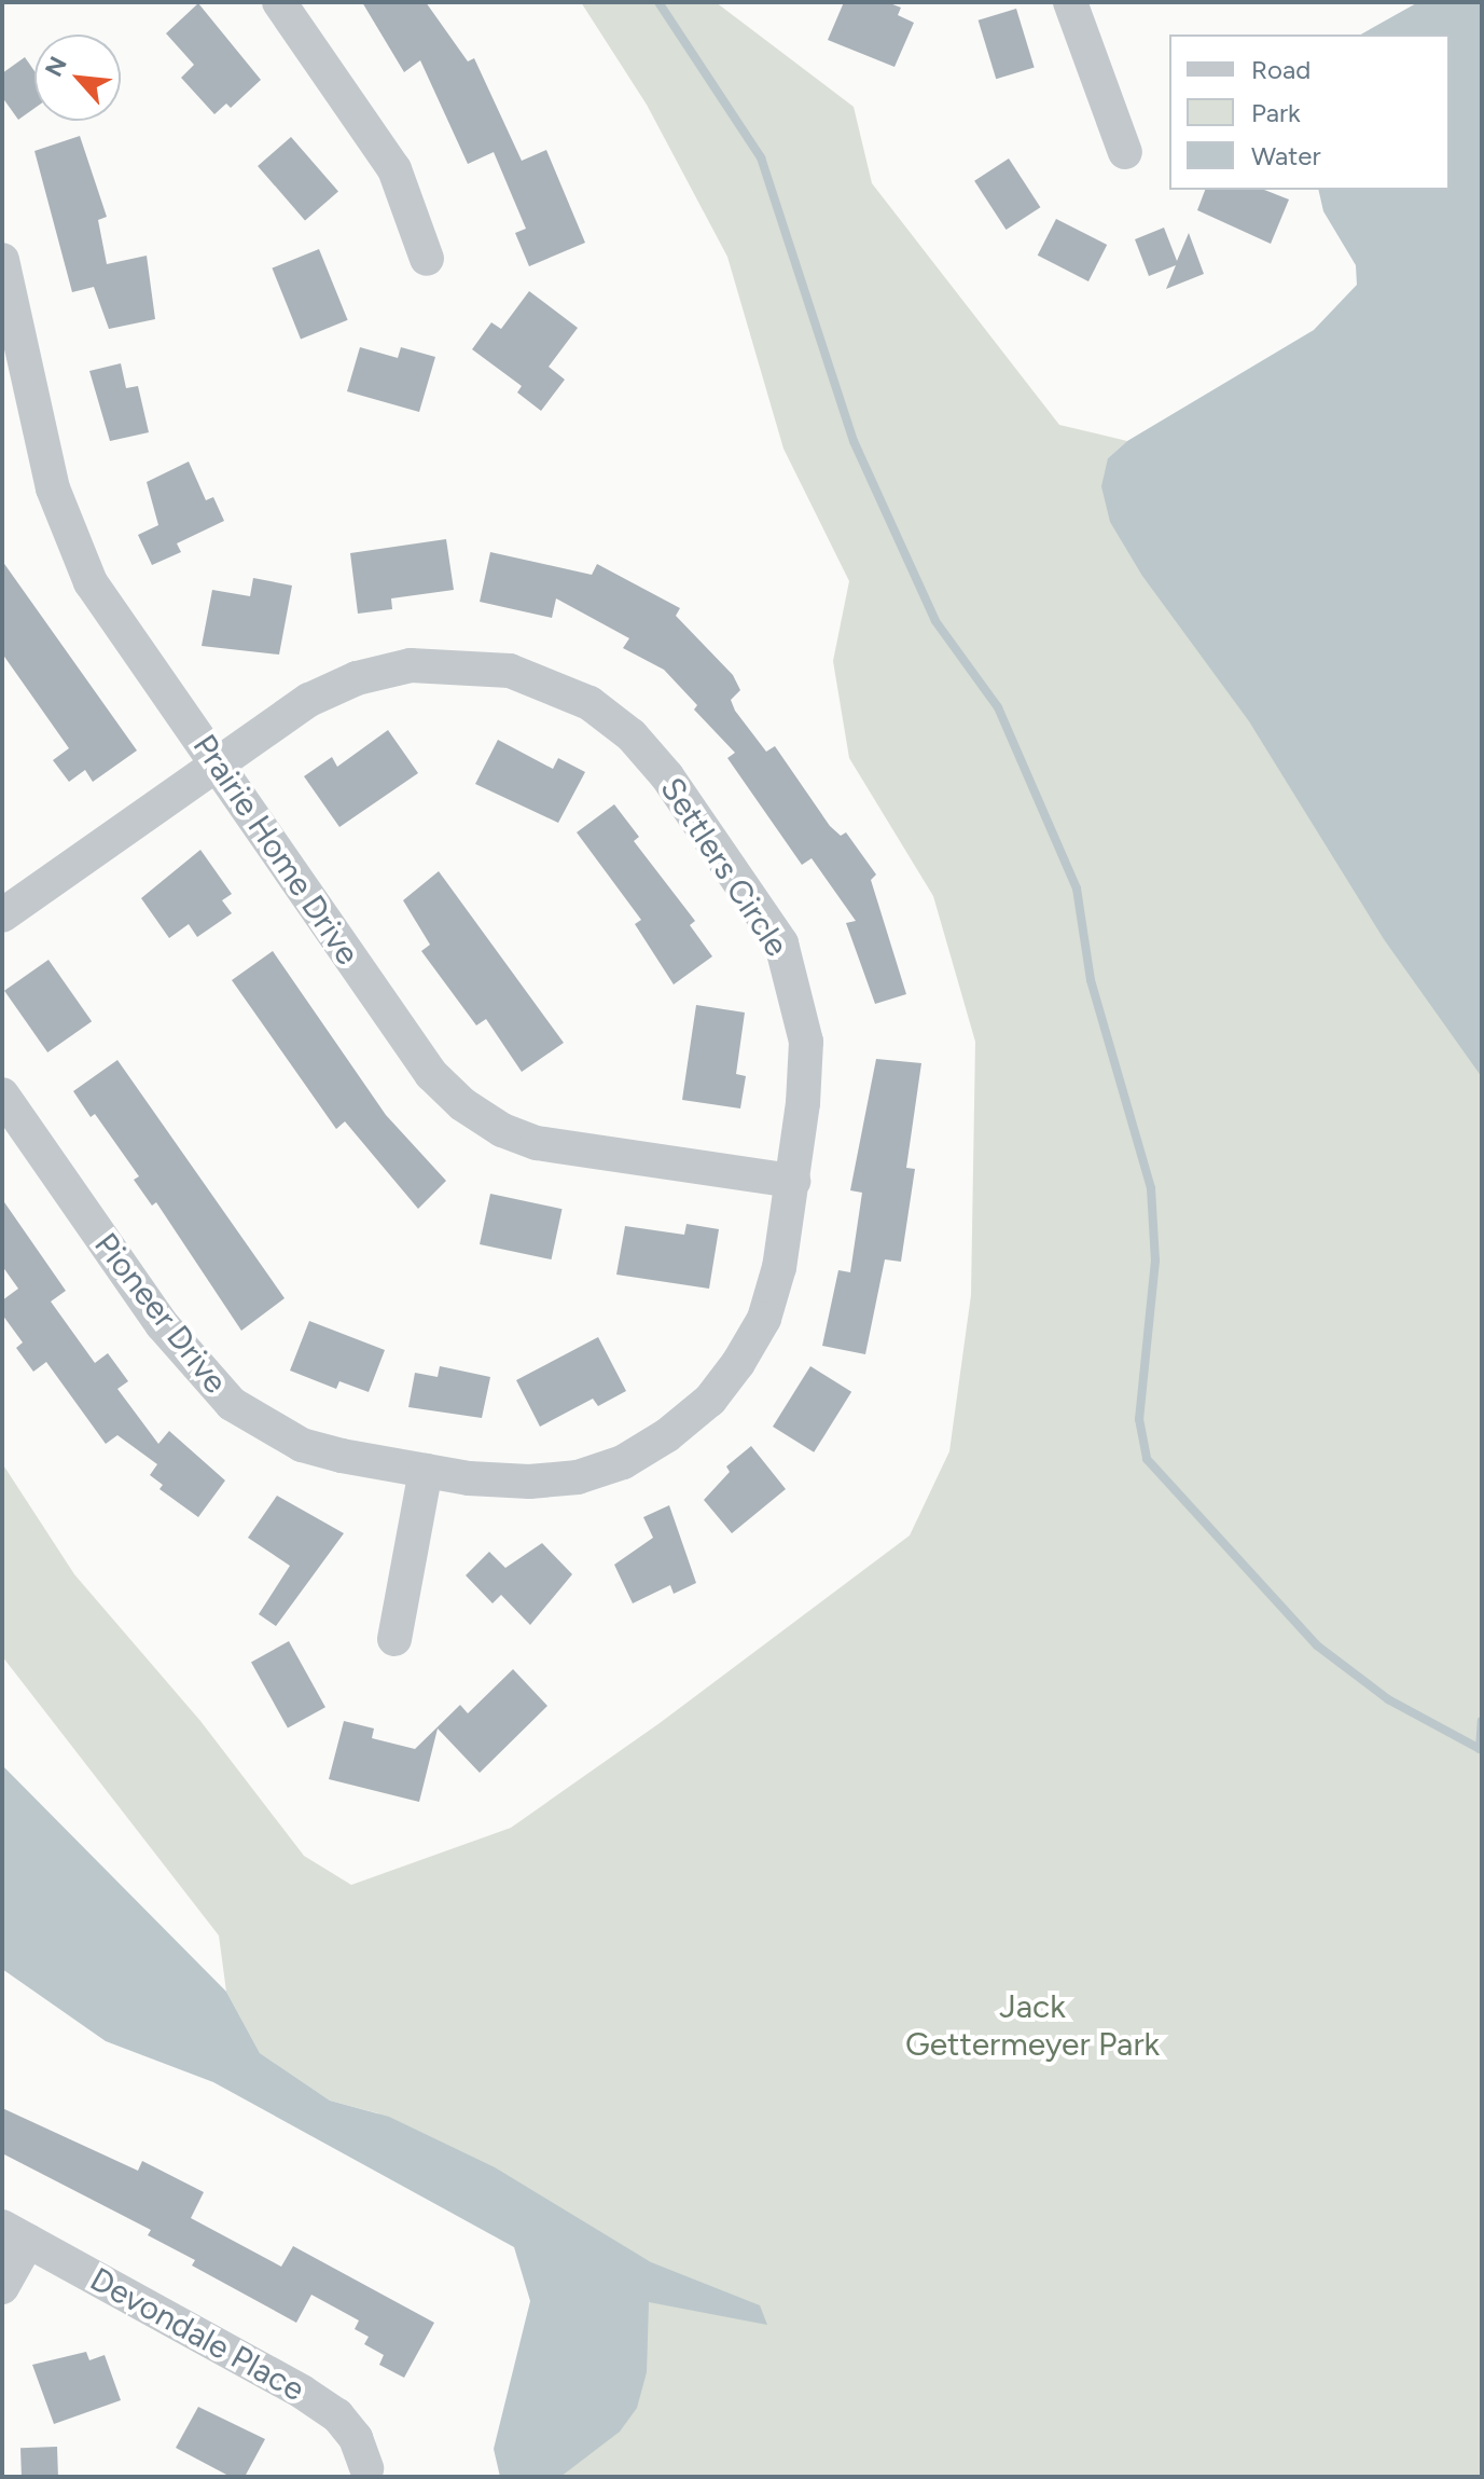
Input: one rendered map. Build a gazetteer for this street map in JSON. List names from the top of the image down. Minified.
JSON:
{"streets":{"street":["Prairie Home Drive","Settlers Circle","Pioneer Drive","Devondale Place"]},"crossings":[["Prairie Home Drive","Settlers Circle"],["Settlers Circle","Pioneer Drive"]],"parks":["Jack Gettermeyer Park"],"legend":["Road","Park","Water"],"north":"top left"}
